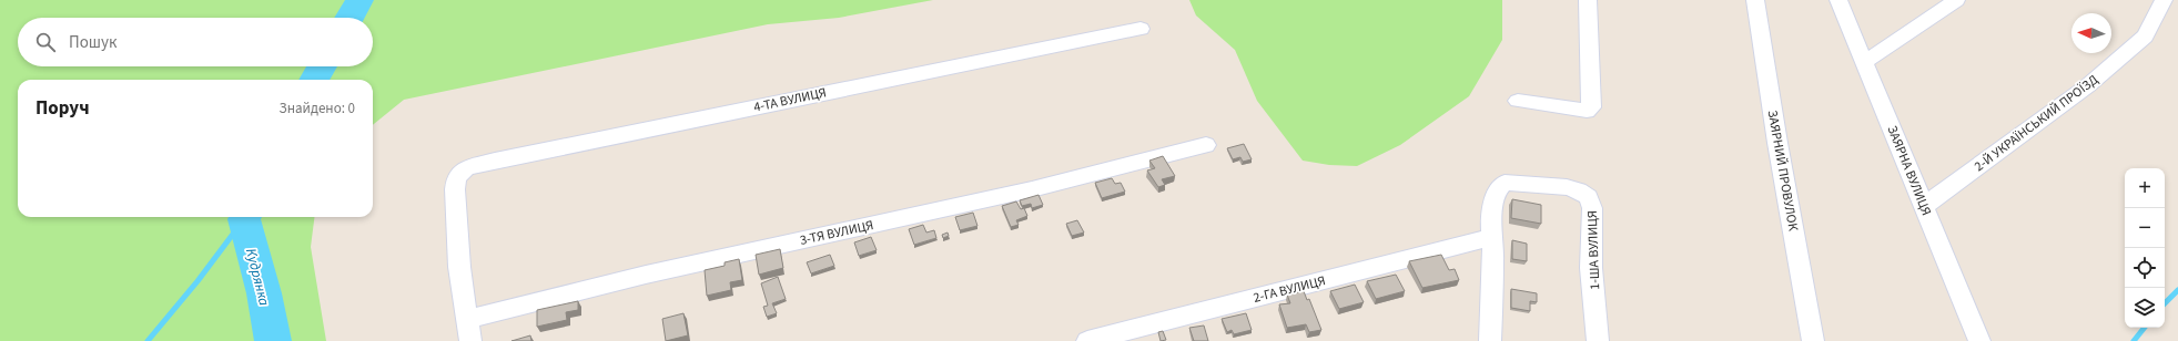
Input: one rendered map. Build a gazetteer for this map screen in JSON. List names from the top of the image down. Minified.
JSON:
{"streets":{"street":["4-ТА ВУЛИЦЯ","2-Й УКРАЇНСЬКИЙ ПРОЇЗД","ЗАЯРНИЙ ПРОВУЛОК","ЗАЯРНА ВУЛИЦЯ","3-ТЯ ВУЛИЦЯ","1-ША ВУЛИЦЯ","2-ГА ВУЛИЦЯ"]},"crossings":[["4-ТА ВУЛИЦЯ","3-ТЯ ВУЛИЦЯ"],["2-Й УКРАЇНСЬКИЙ ПРОЇЗД","ЗАЯРНА ВУЛИЦЯ"],["1-ША ВУЛИЦЯ","2-ГА ВУЛИЦЯ"]],"water":["Кудрянка"],"north":"left","page":{"search":"Пошук","heading":["Поруч","Знайдено: 0"],"map_buttons":["+","−"]}}
